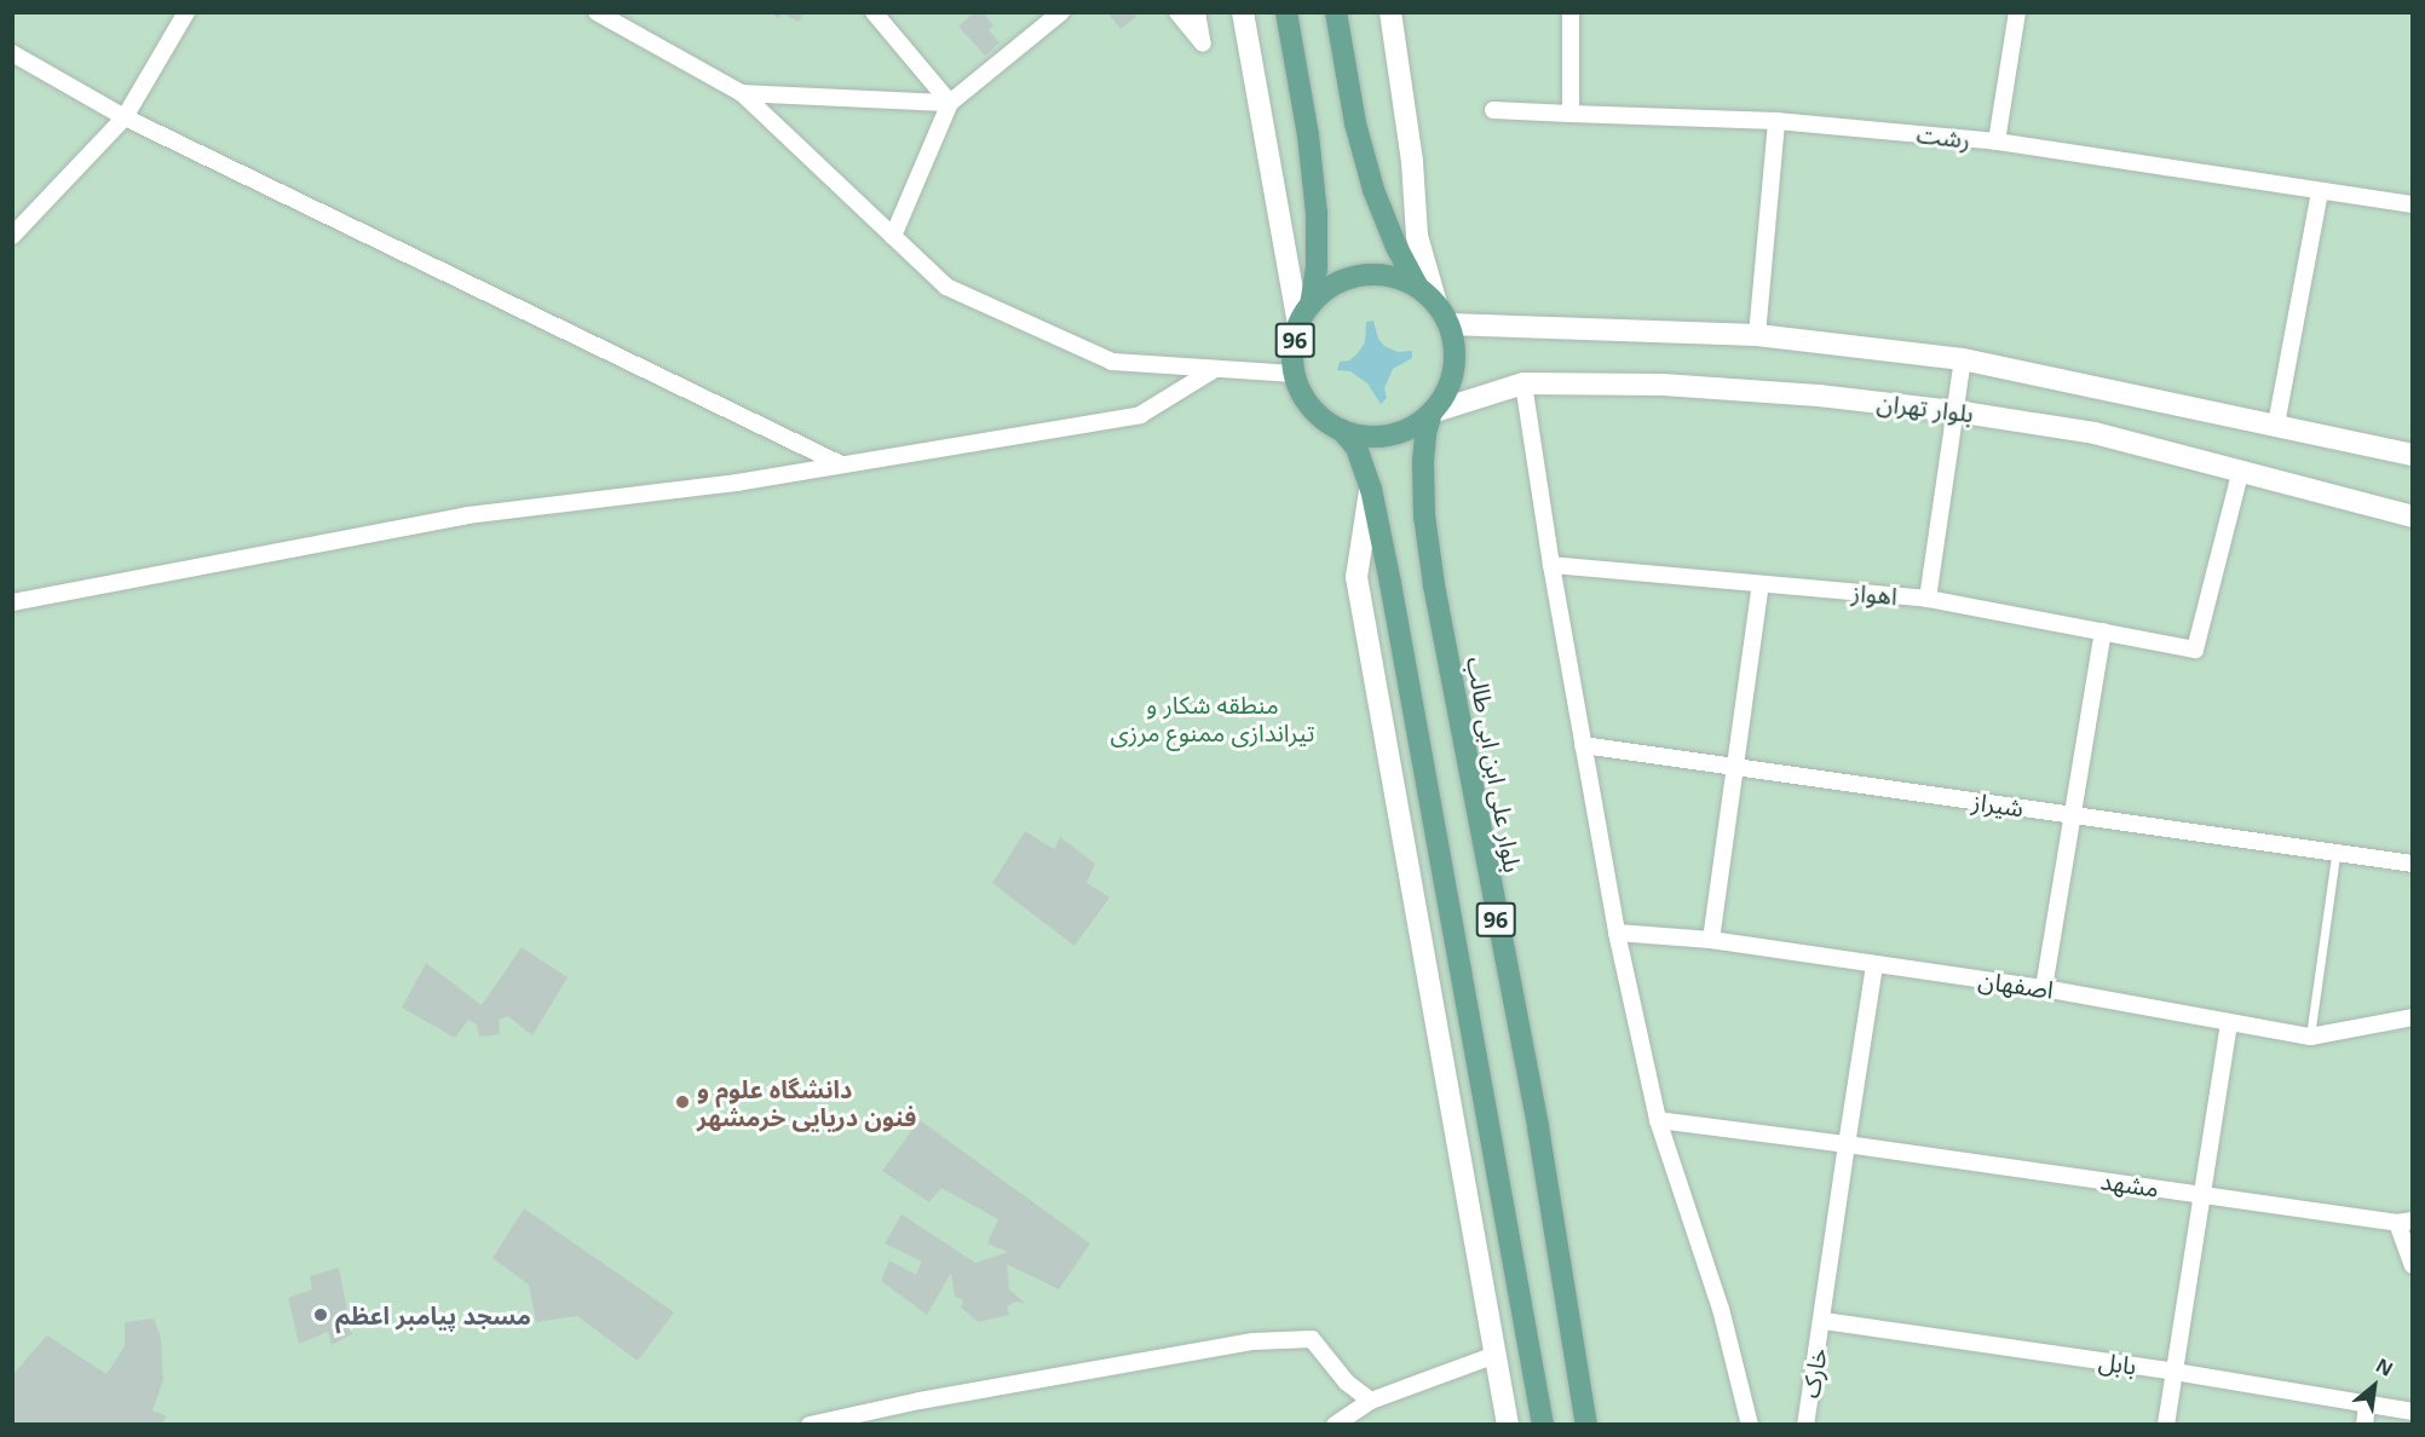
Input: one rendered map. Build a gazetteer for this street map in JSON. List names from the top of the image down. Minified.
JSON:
{"streets":{"main road":["96","بلوار علی ابن ابی طالب"],"street":["رشت","بلوار تهران","اهواز","شیراز","اصفهان","مشهد","بابل","خارک"]},"crossings":[["96","بلوار تهران"],["96","بلوار علی ابن ابی طالب"],["بلوار تهران","اهواز"],["بلوار تهران","بلوار علی ابن ابی طالب"],["مشهد","خارک"],["بابل","خارک"]],"parks":["منطقه شکار و تیراندازی ممنوع مرزی"],"places":["دانشگاه علوم و فنون دریایی خرمشهر","مسجد پیامبر اعظم"],"north":"top right"}
